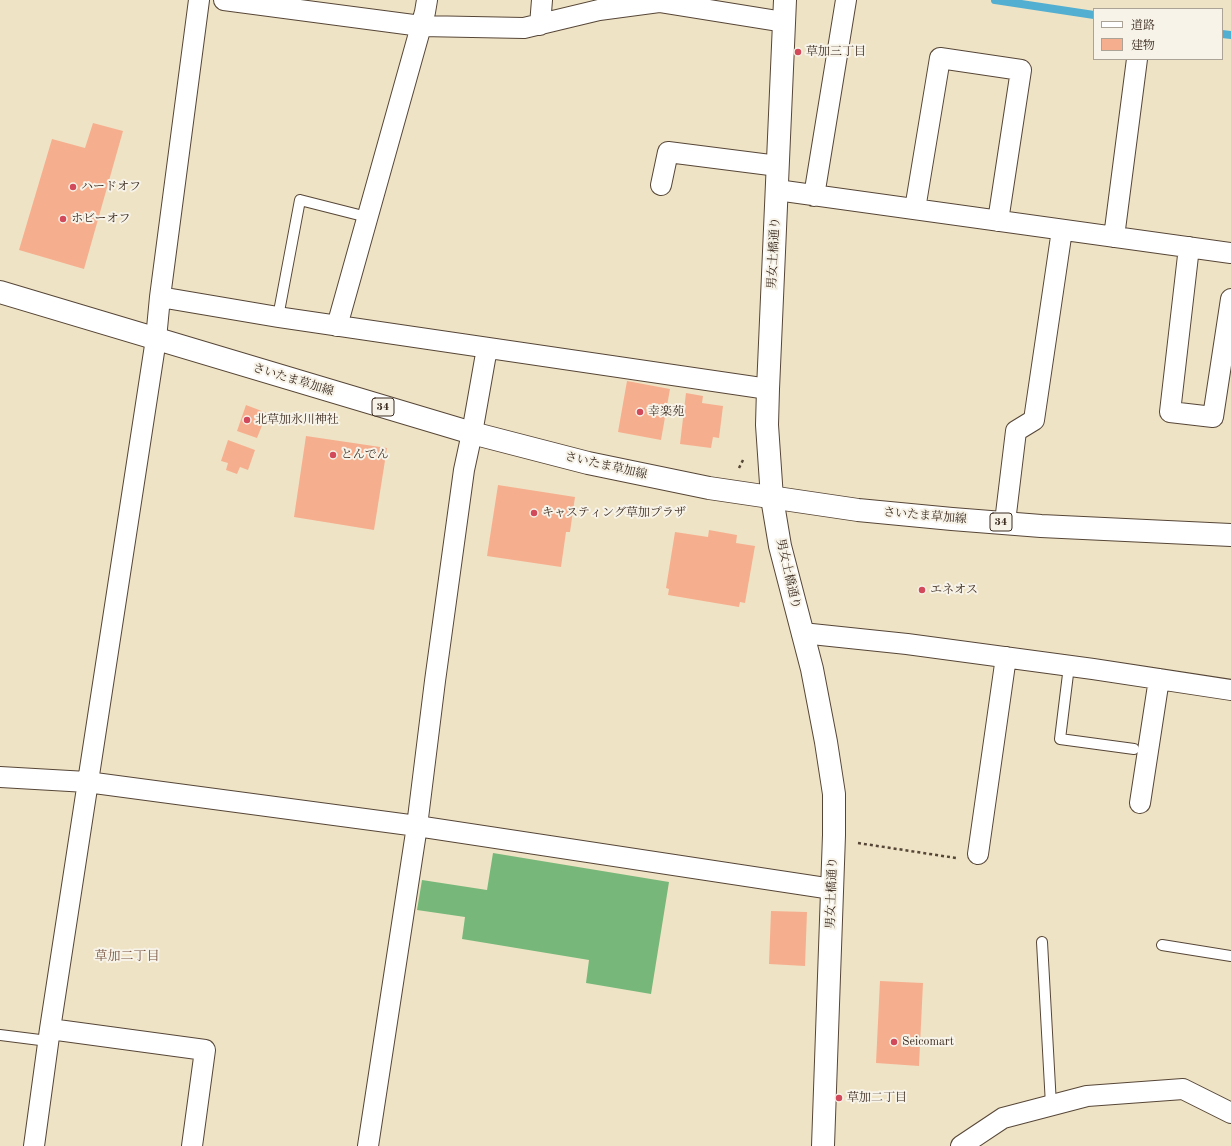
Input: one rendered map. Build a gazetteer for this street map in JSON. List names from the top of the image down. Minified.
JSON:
{"streets":{"main road":["男女土橋通り","さいたま草加線","34"]},"crossings":[["男女土橋通り","さいたま草加線"]],"districts":["草加二丁目"],"places":["草加三丁目","ハードオフ","ホビーオフ","幸楽苑","北草加氷川神社","とんでん","キャスティング草加プラザ","エネオス","Seicomart","草加二丁目"],"legend":["道路","建物"]}
